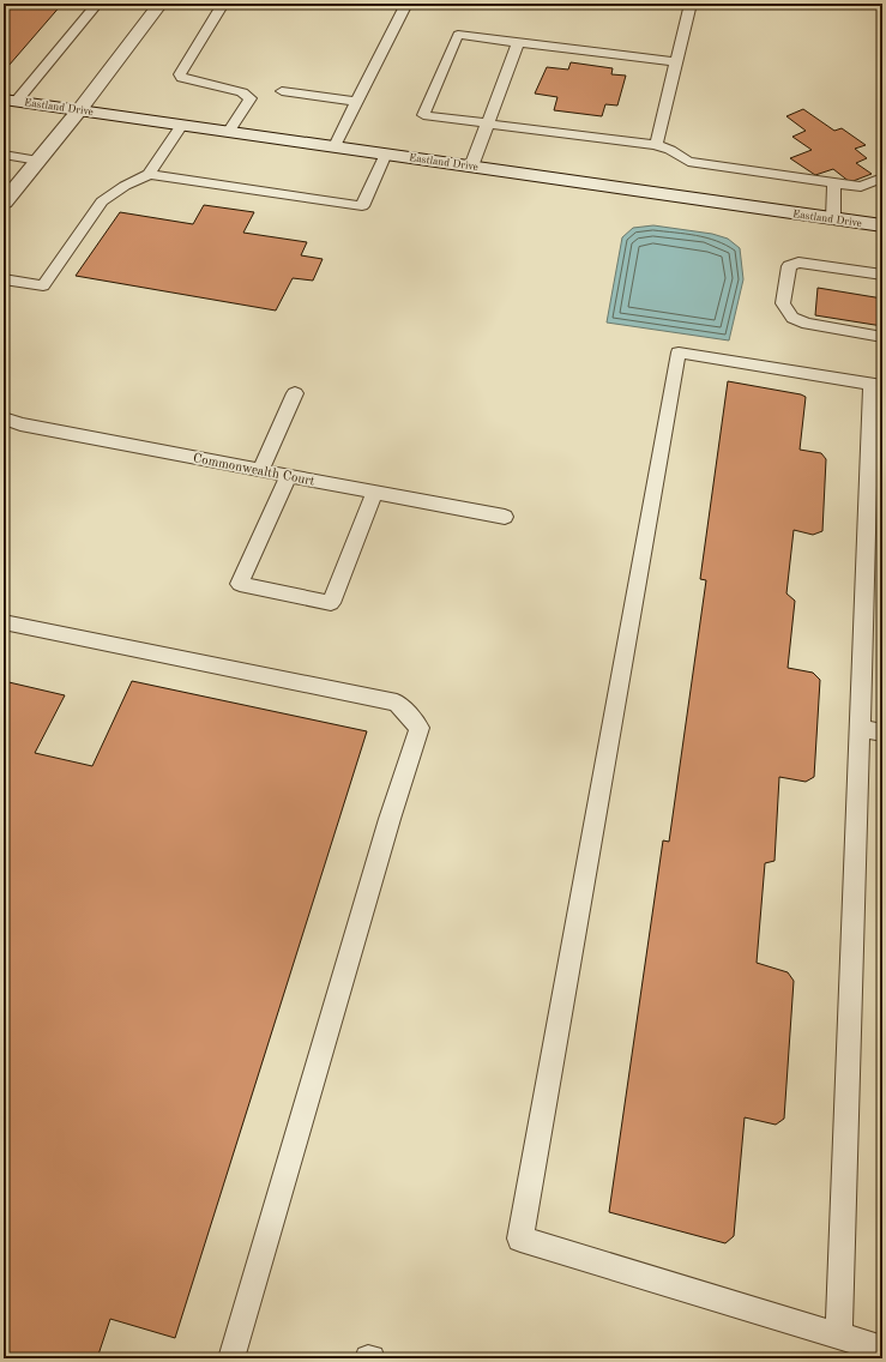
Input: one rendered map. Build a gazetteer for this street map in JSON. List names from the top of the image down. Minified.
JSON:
{"streets":{"main road":["Eastland Drive"],"lane":["Commonwealth Court"]}}
